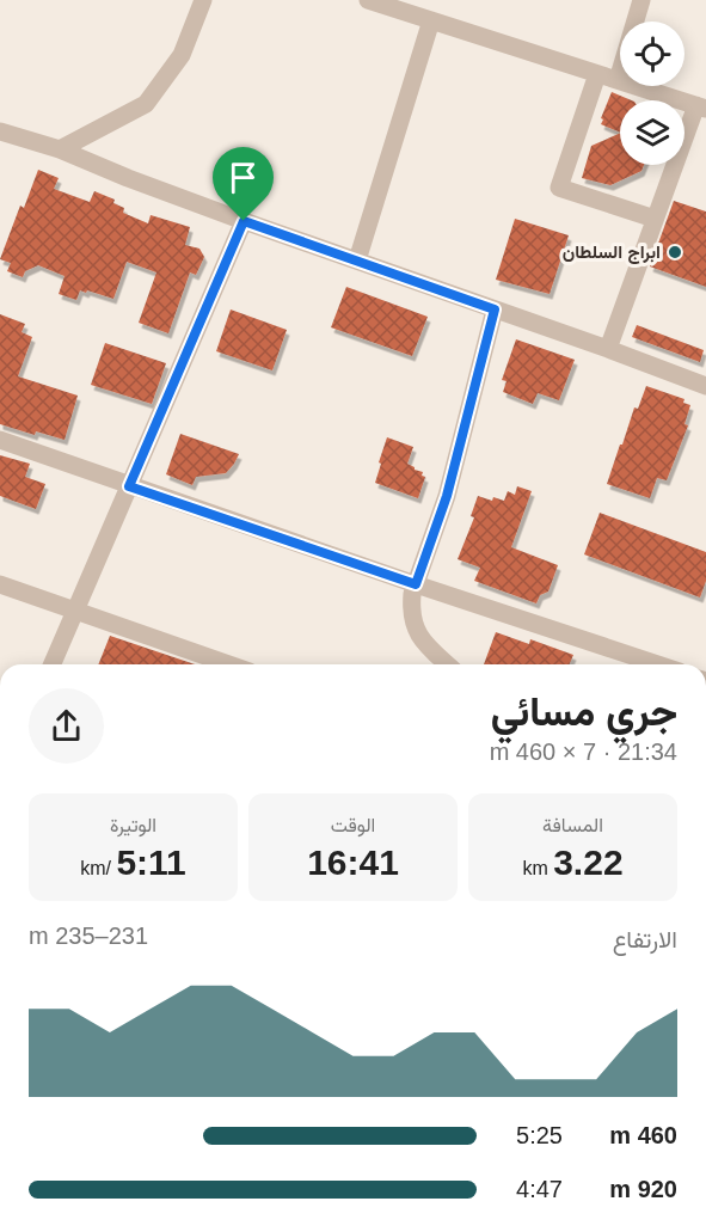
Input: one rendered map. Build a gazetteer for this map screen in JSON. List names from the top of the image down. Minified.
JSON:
{"places":["ابراج السلطان"],"page":{"heading":["جري مسائي","21:34 · 7 × 460 m"],"stats":[["المسافة","3.22 km"],["الوقت","16:41"],["الوتيرة","5:11 /km"]],"chart":["الارتفاع","231–235 m"],"list":[{"name":"460 m","note":"5:25"},{"name":"920 m","note":"4:47"}]}}
